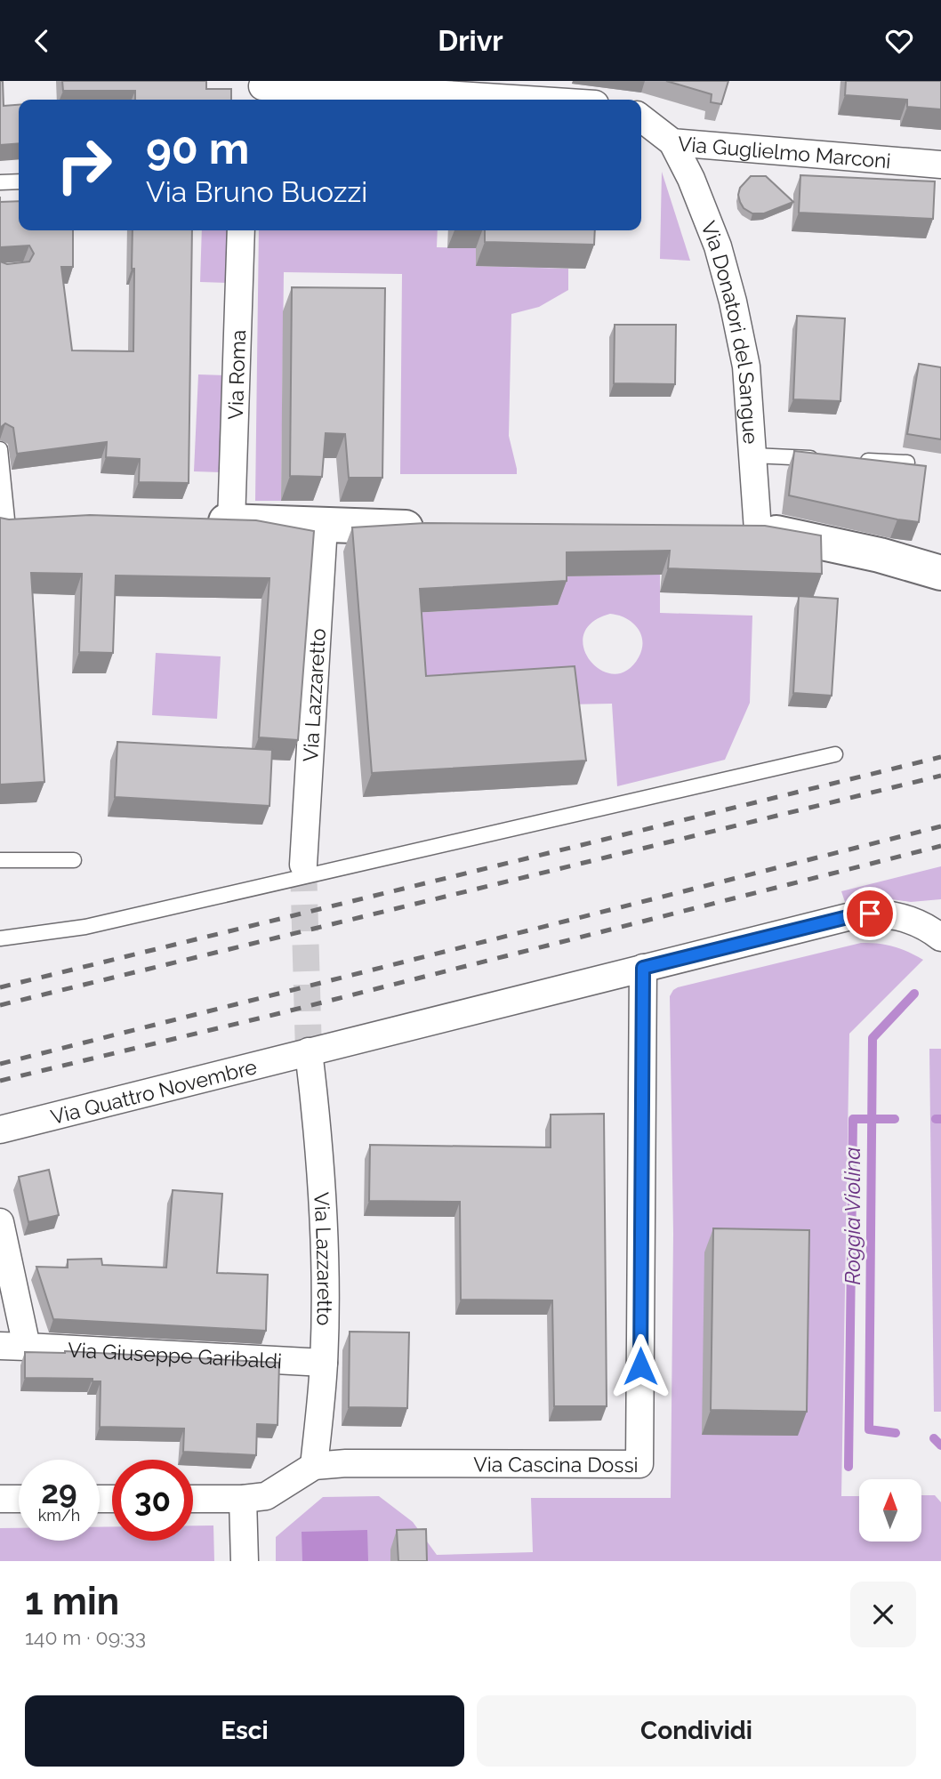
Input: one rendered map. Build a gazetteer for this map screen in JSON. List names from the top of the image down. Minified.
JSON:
{"streets":{"street":["Via Guglielmo Marconi","Via Donatori del Sangue","Via Roma","Via Lazzaretto","Via Quattro Novembre","Via Giuseppe Garibaldi","Via Cascina Dossi"]},"crossings":[["Via Guglielmo Marconi","Via Donatori del Sangue"],["Via Lazzaretto","Via Quattro Novembre"],["Via Lazzaretto","Via Giuseppe Garibaldi"],["Via Lazzaretto","Via Cascina Dossi"],["Via Quattro Novembre","Via Cascina Dossi"]],"water":["Roggia Violina"],"north":"top","page":{"header":"Drivr","turn":["90 m","Via Bruno Buozzi"],"speed":"29 km/h","limit":"30","heading":["1 min","140 m · 09:33"],"buttons":["Esci","Condividi"]}}
